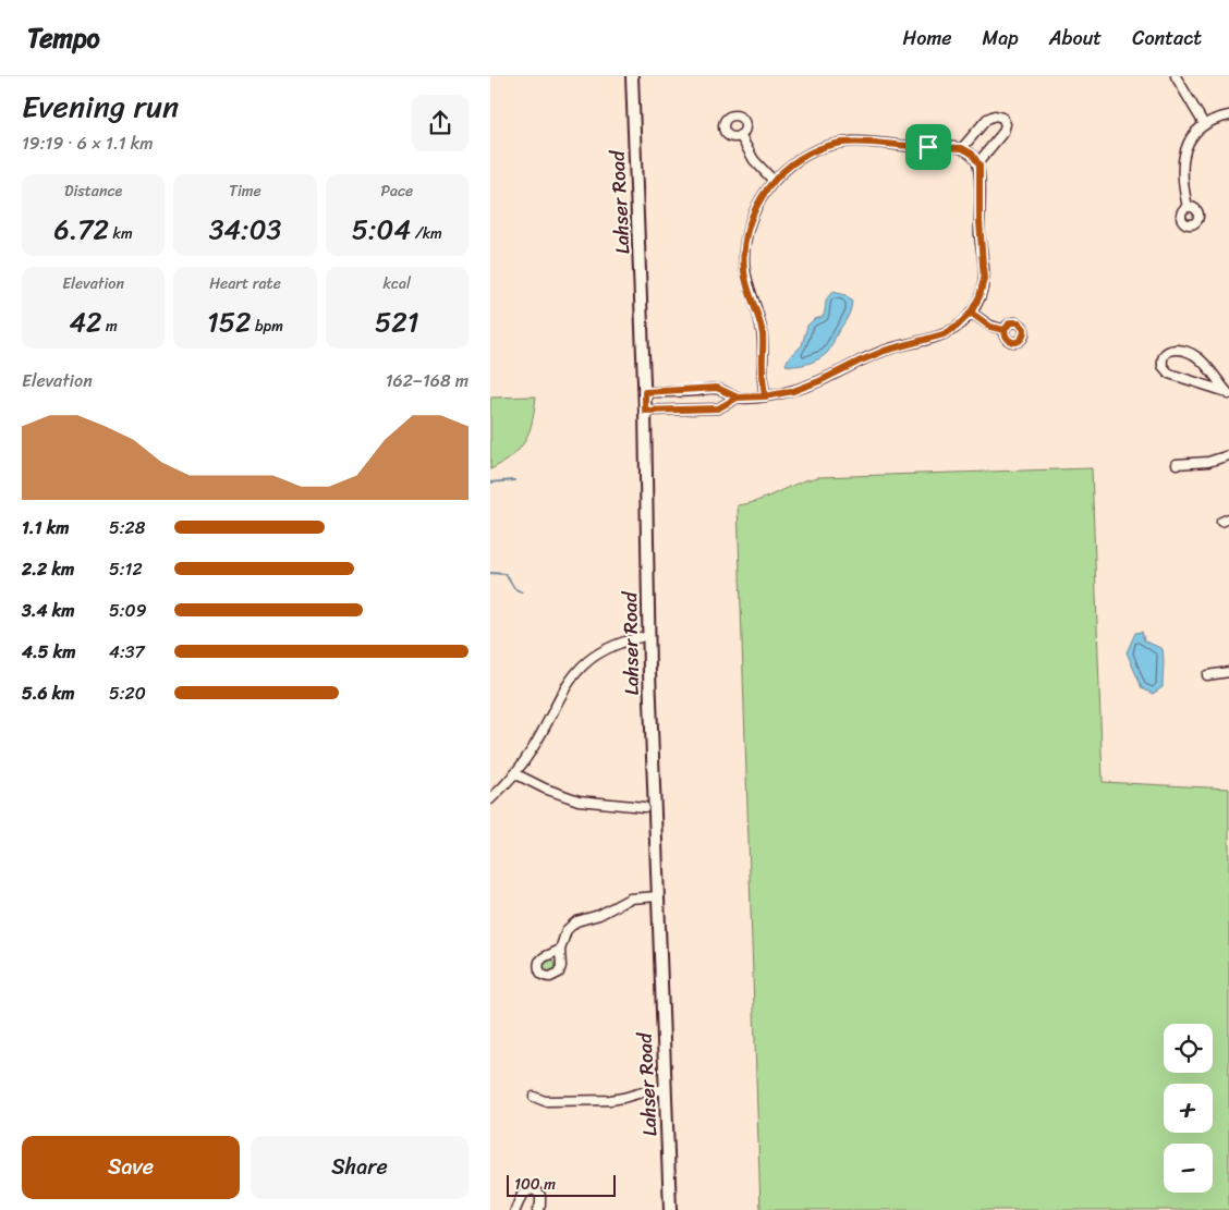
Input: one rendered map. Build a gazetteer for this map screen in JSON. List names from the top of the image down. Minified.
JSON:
{"streets":{"street":["Lahser Road"]},"scale_bar":"100 m","page":{"header":"Tempo","nav":["Home","Map","About","Contact"],"heading":["Evening run","19:19 · 6 × 1.1 km"],"stats":[["Distance","6.72 km"],["Time","34:03"],["Pace","5:04 /km"],["Elevation","42 m"],["Heart rate","152 bpm"],["kcal","521"]],"chart":["Elevation","162–168 m"],"list":[{"name":"1.1 km","note":"5:28"},{"name":"2.2 km","note":"5:12"},{"name":"3.4 km","note":"5:09"},{"name":"4.5 km","note":"4:37"},{"name":"5.6 km","note":"5:20"}],"map_buttons":["+","−"],"buttons":["Save","Share"],"scale":"100 m"}}
